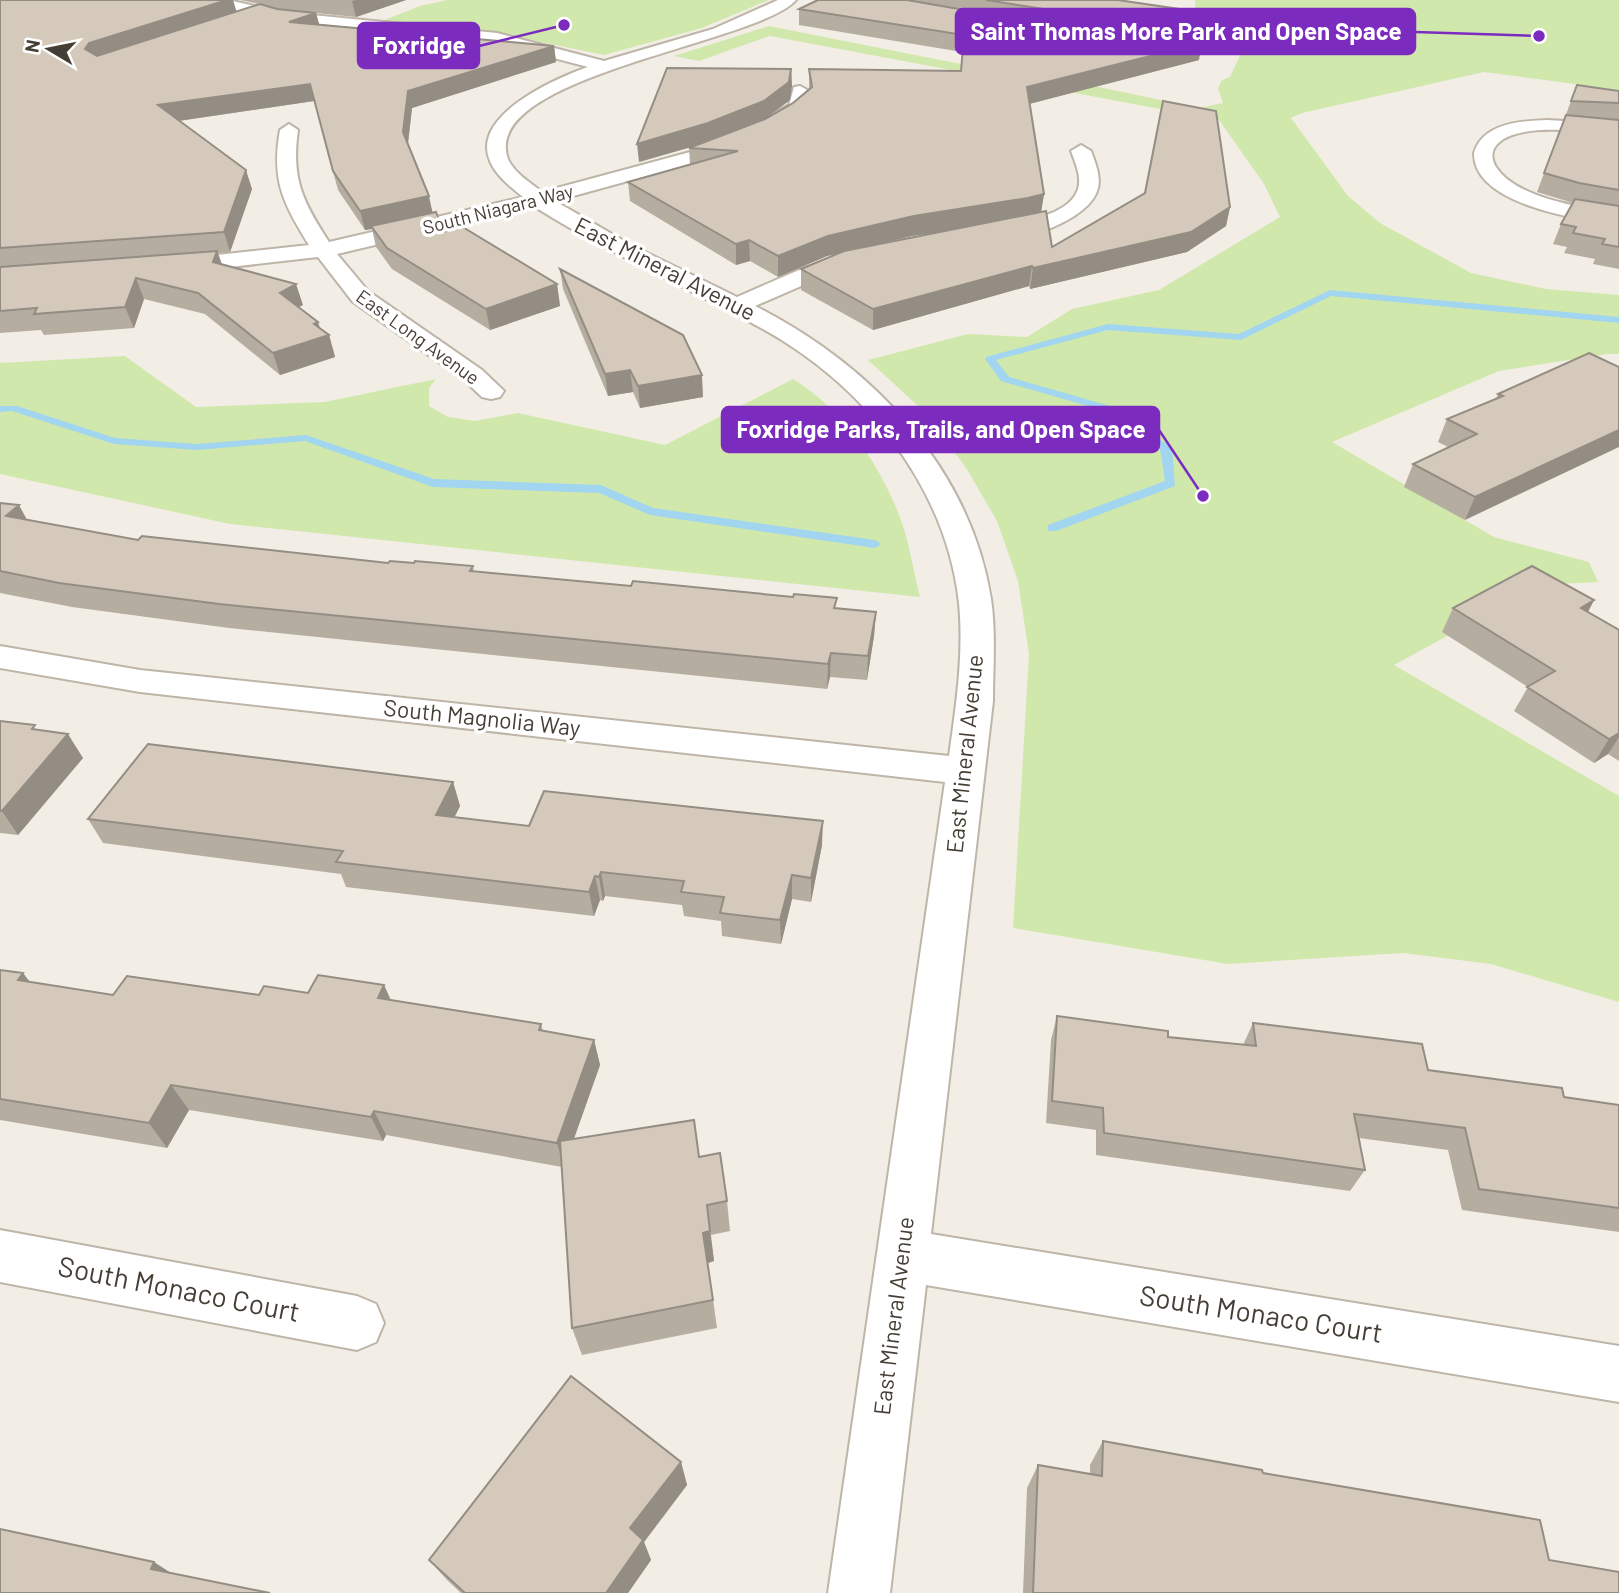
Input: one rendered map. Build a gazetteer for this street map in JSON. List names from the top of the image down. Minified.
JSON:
{"streets":{"street":["South Niagara Way","East Mineral Avenue","East Long Avenue","South Magnolia Way","South Monaco Court"]},"crossings":[["South Niagara Way","East Mineral Avenue"],["South Niagara Way","East Long Avenue"],["East Mineral Avenue","South Magnolia Way"],["East Mineral Avenue","South Monaco Court"]],"places":["Foxridge","Saint Thomas More Park and Open Space","Foxridge Parks, Trails, and Open Space"],"north":"left"}
